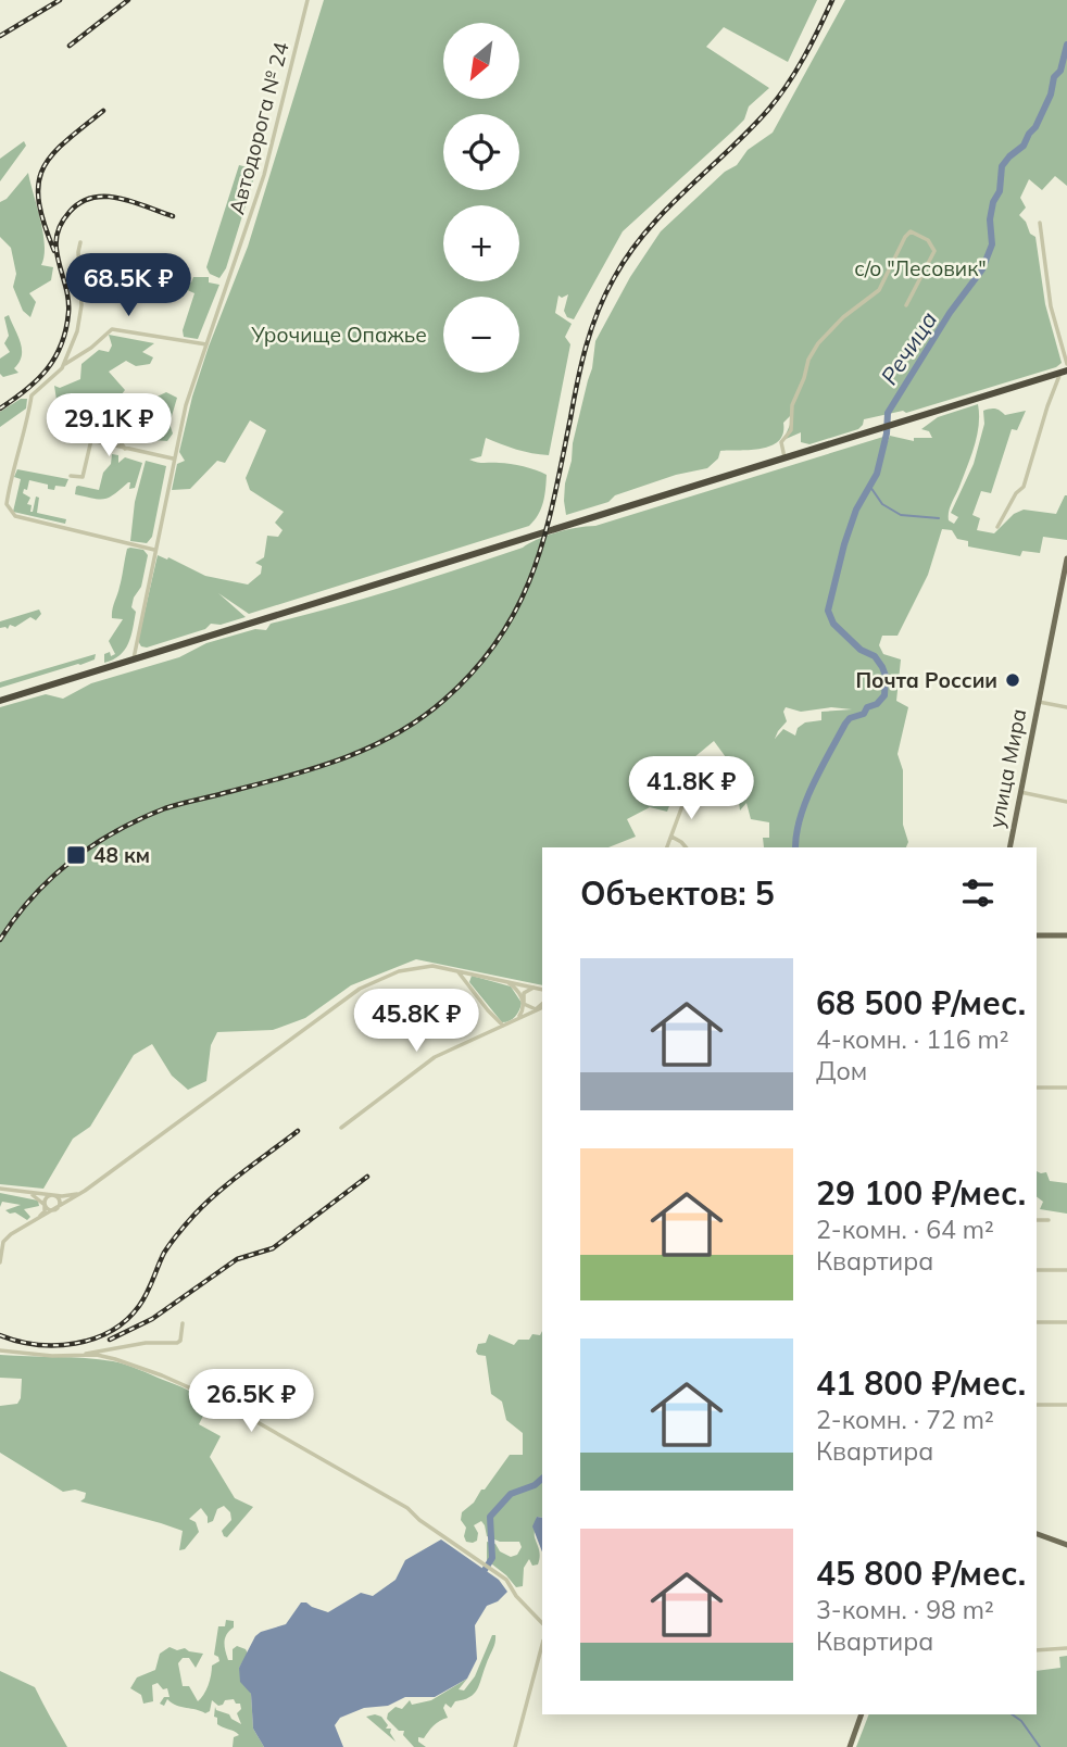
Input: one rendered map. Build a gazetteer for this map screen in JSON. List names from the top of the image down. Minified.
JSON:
{"streets":{"main road":["улица Мира"],"street":["Автодорога № 24"]},"water":["Речица"],"parks":["с/о \"Лесовик\"","Урочище Опажье"],"places":{"other":["Почта России"],"transit":["48 км"]},"north":"bottom left","page":{"map_buttons":["+","−"],"price":["68.5K ₽","29.1K ₽","41.8K ₽","45.8K ₽","26.5K ₽"],"heading":"Объектов: 5","list":[{"name":"68 500 ₽/мес.","note":"4-комн. · 116 m² · Дом"},{"name":"29 100 ₽/мес.","note":"2-комн. · 64 m² · Квартира"},{"name":"41 800 ₽/мес.","note":"2-комн. · 72 m² · Квартира"},{"name":"45 800 ₽/мес.","note":"3-комн. · 98 m² · Квартира"}]}}
